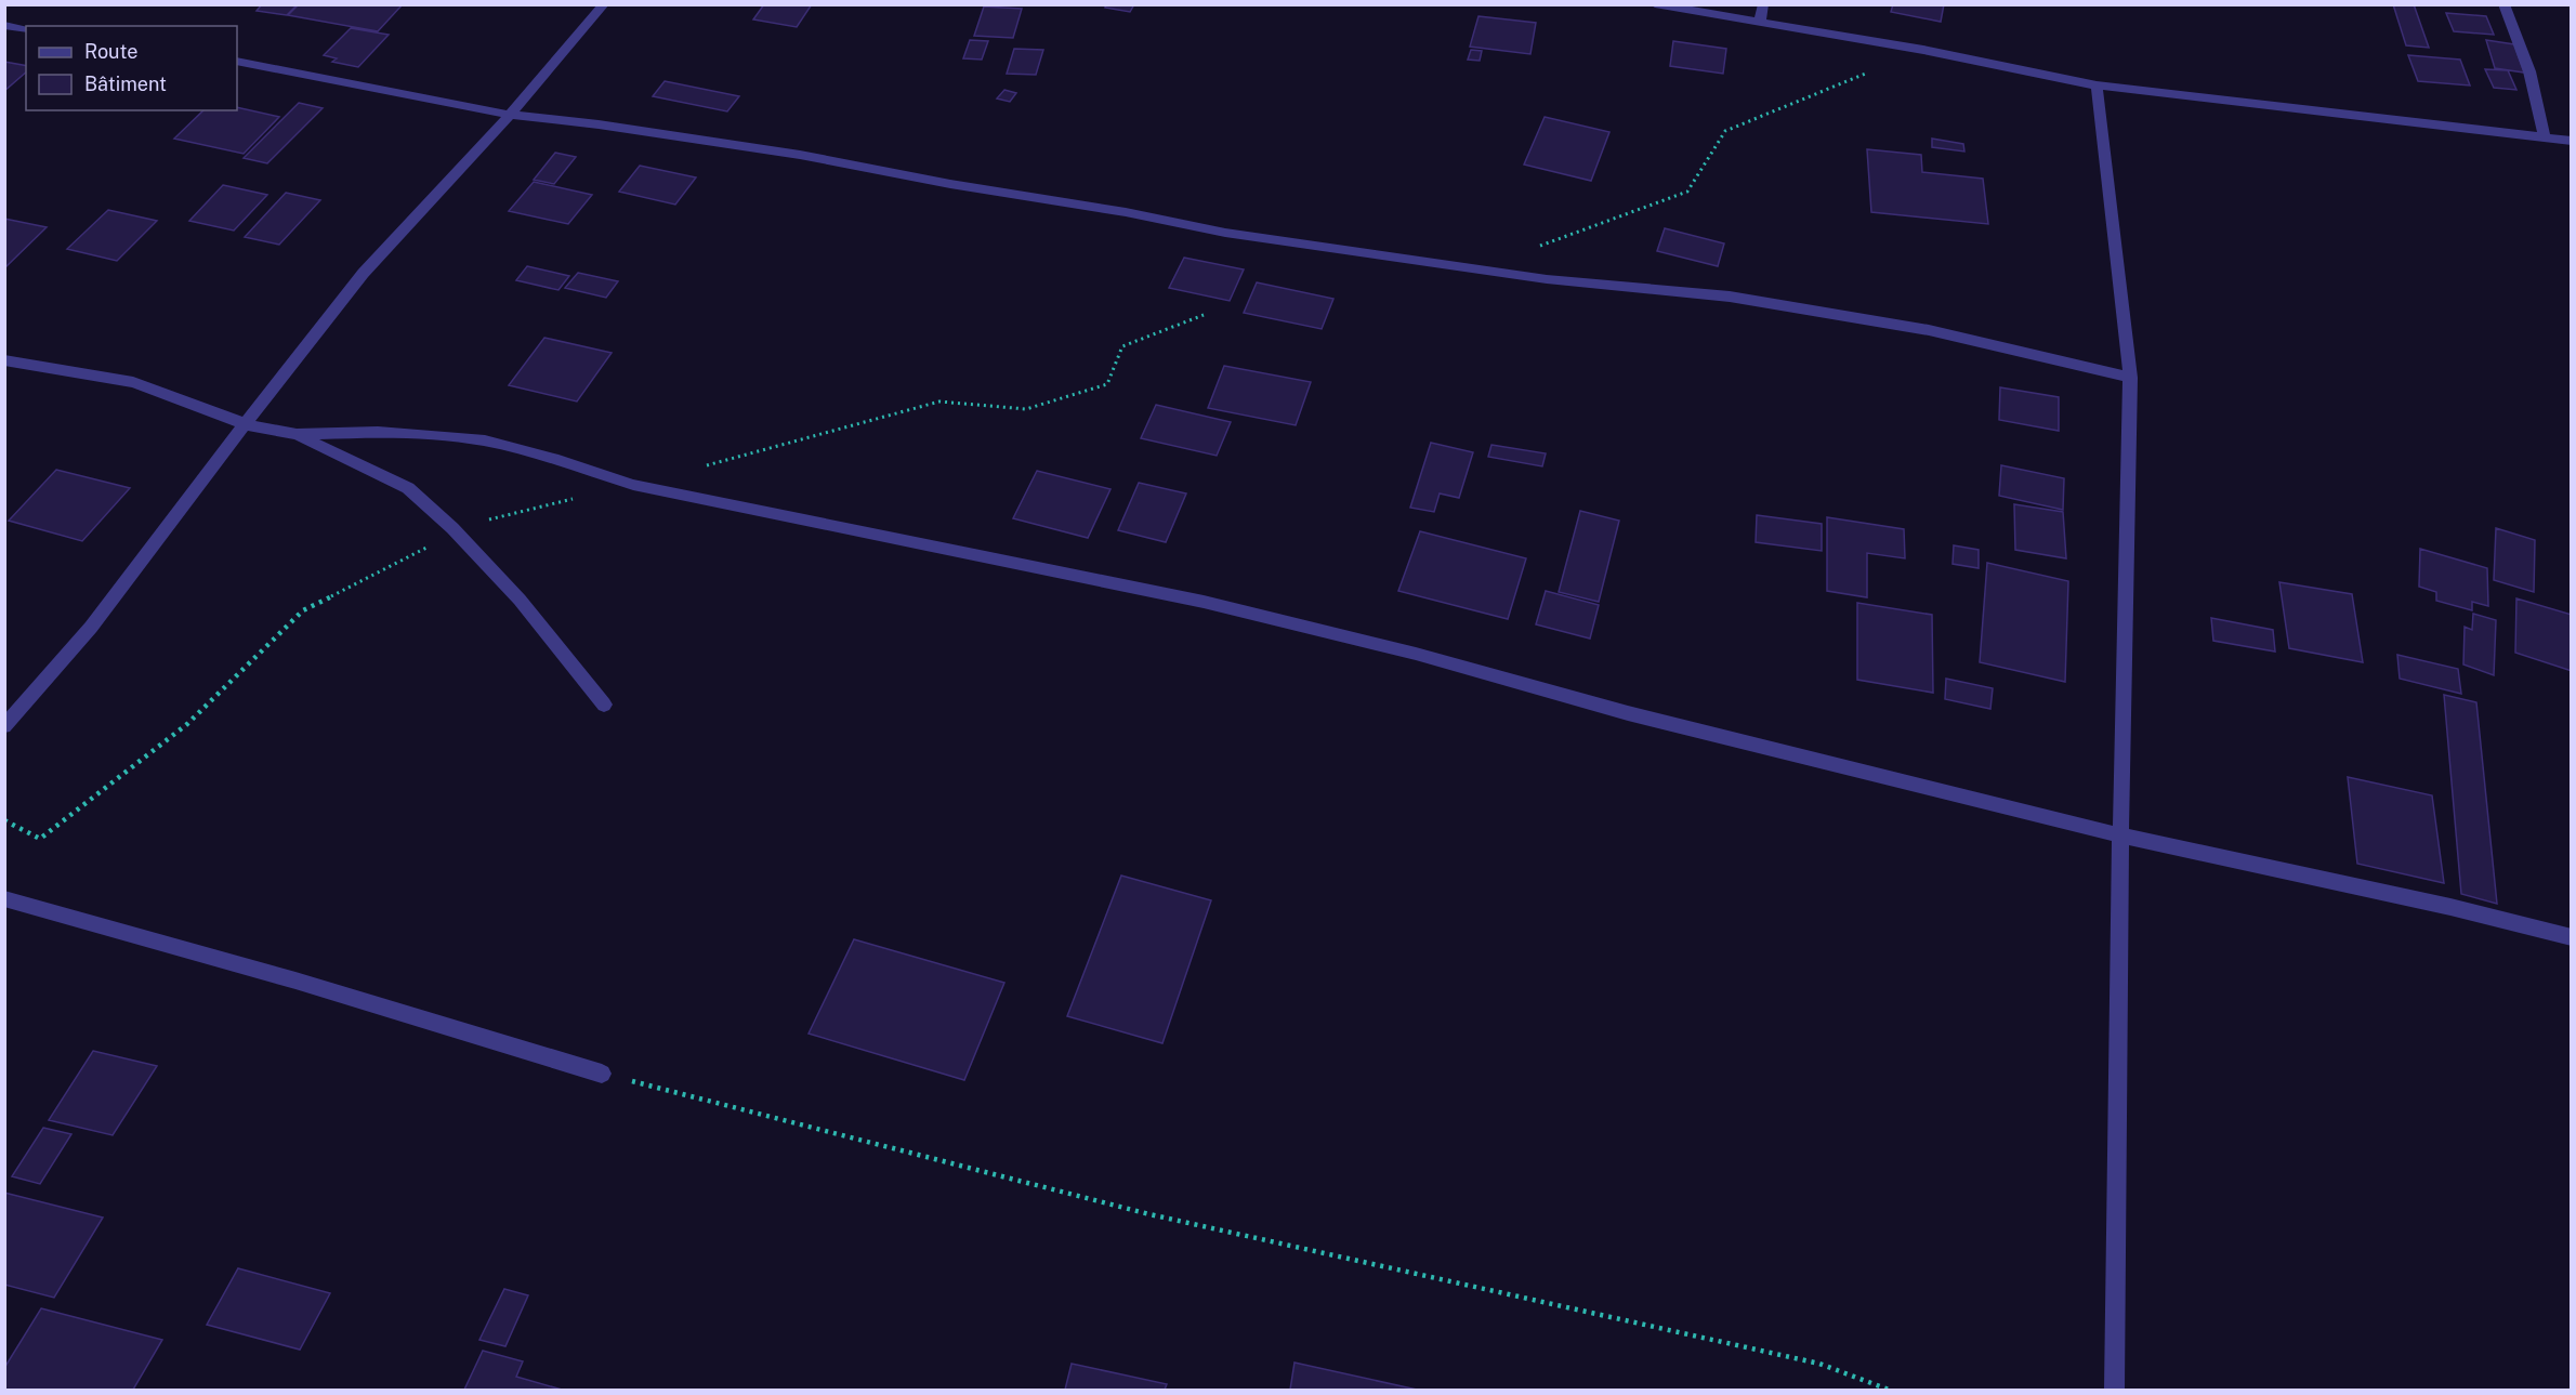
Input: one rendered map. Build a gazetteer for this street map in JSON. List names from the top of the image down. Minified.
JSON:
{"legend":["Route","Bâtiment"]}
